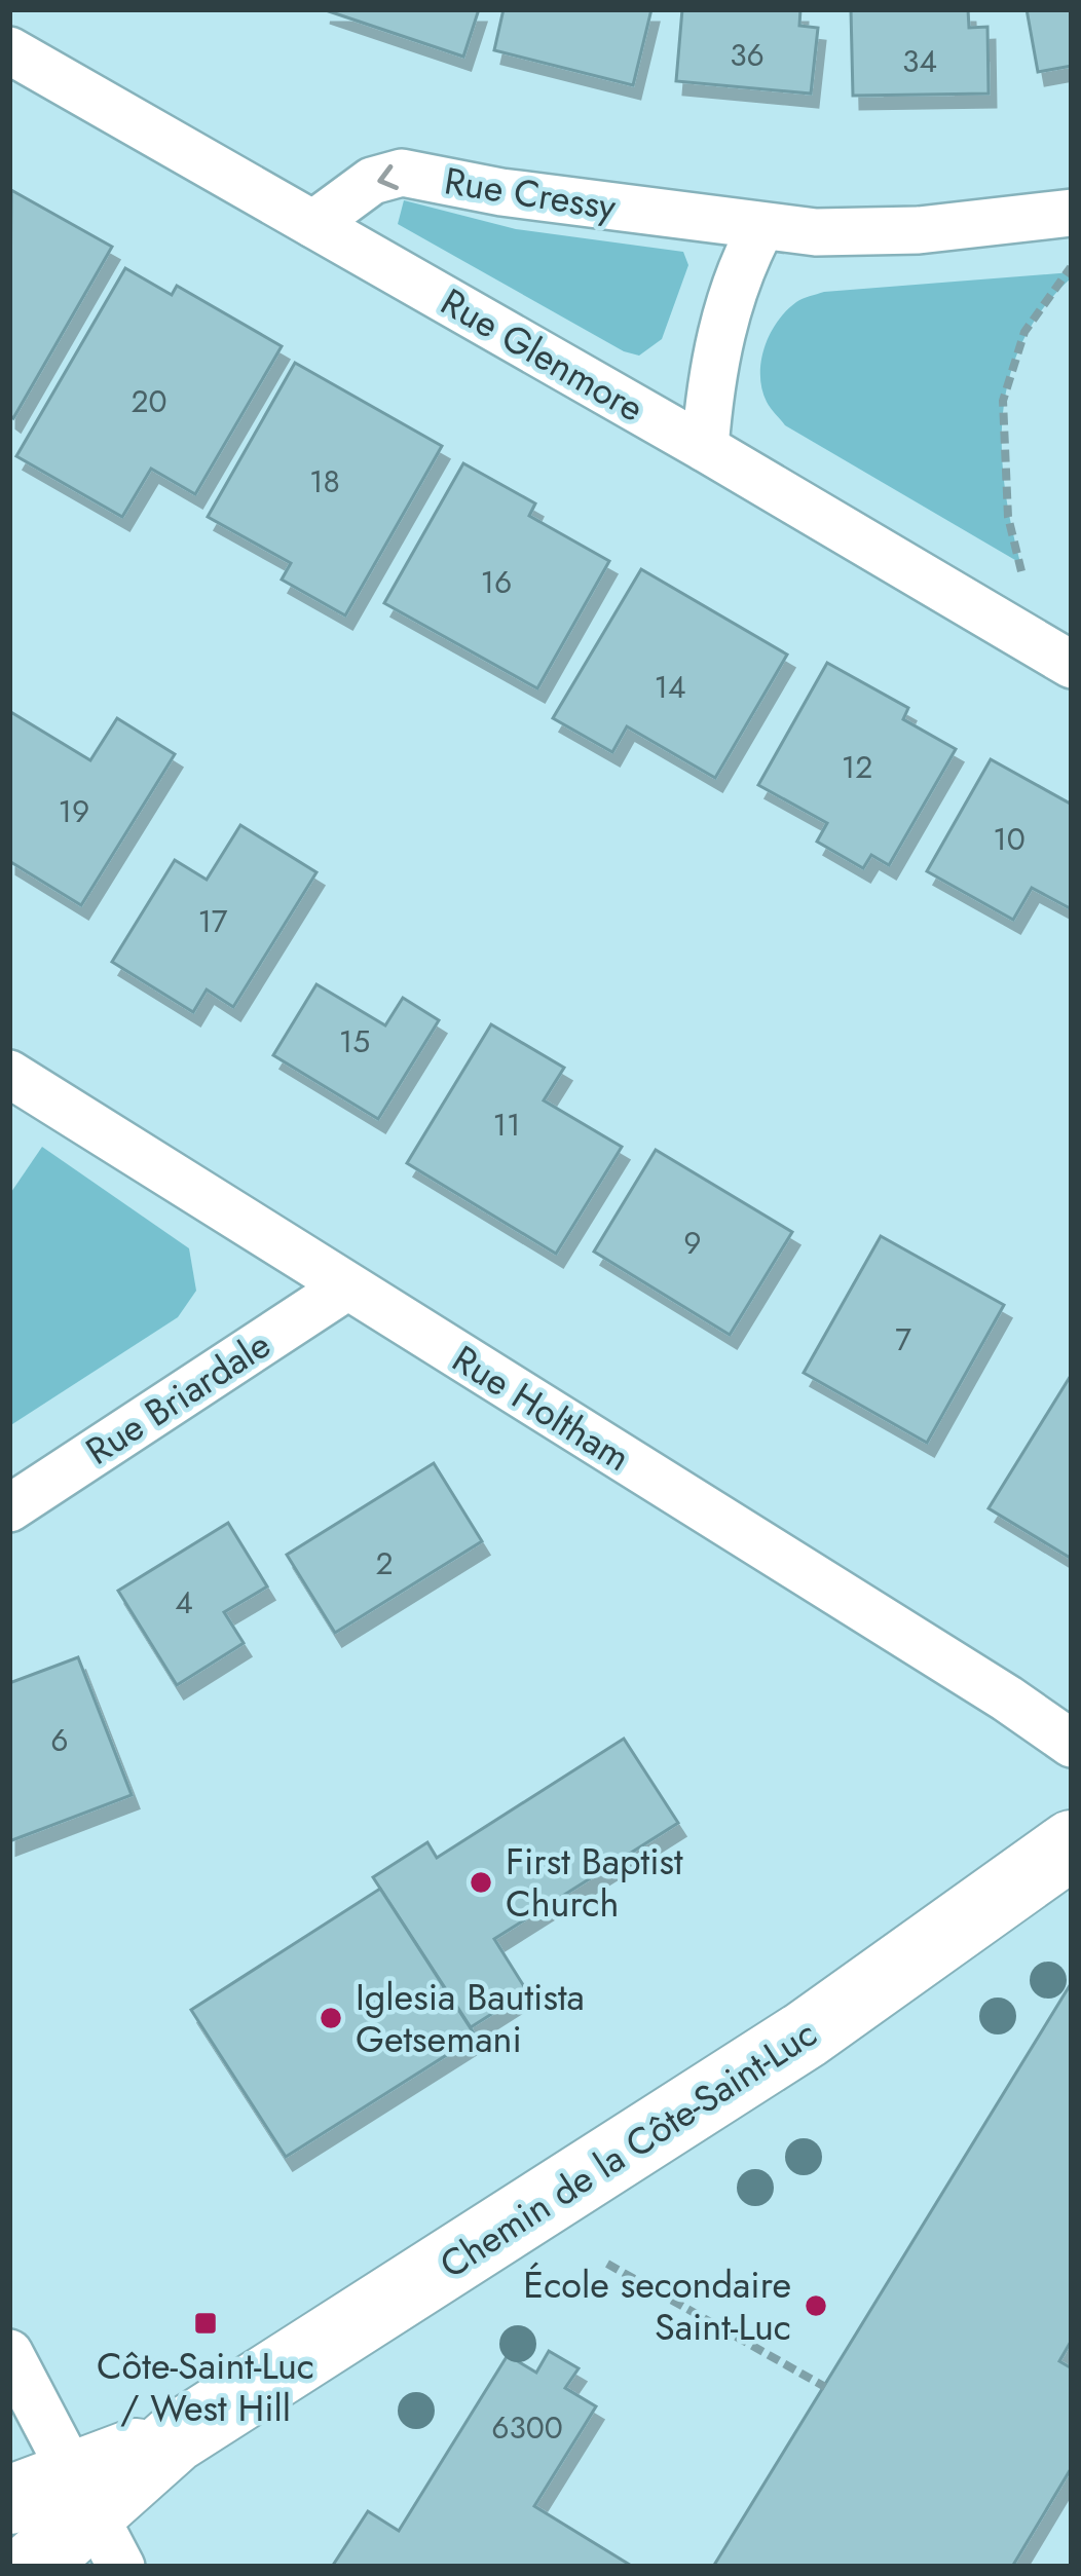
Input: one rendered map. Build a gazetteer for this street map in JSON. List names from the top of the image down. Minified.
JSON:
{"streets":{"main road":["Chemin de la Côte-Saint-Luc"],"street":["Rue Cressy","Rue Glenmore","Rue Briardale","Rue Holtham"]},"crossings":[["Rue Cressy","Rue Glenmore"],["Rue Briardale","Rue Holtham"]],"one_way":["Rue Cressy"],"places":{"other":["First Baptist Church","Iglesia Bautista Getsemani","École secondaire Saint-Luc"],"transit":["Côte-Saint-Luc / West Hill"]},"house_numbers":["36","34","20","18","16","14","12","19","10","17","15","11","9","7","2","4","6","6300"]}
